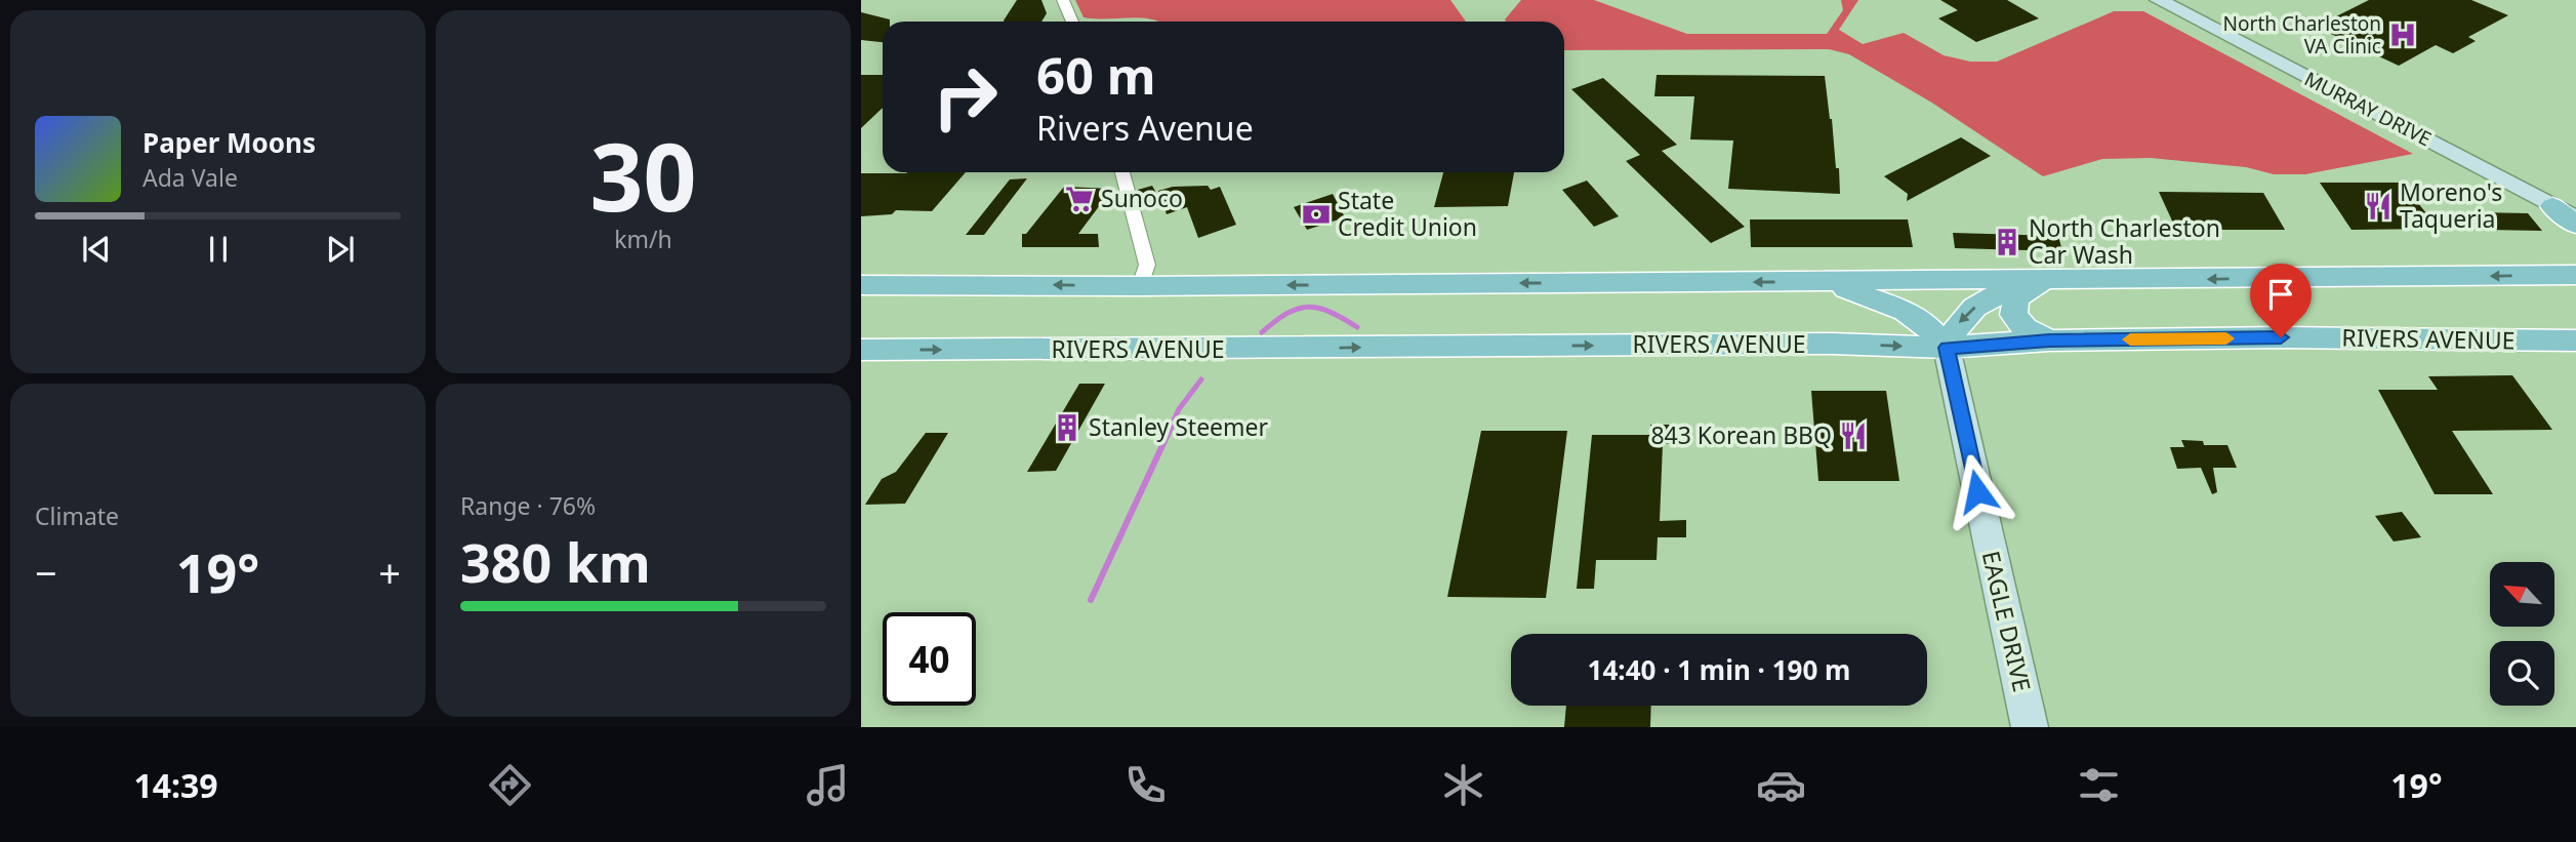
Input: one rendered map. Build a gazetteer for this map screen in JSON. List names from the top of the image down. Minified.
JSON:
{"streets":{"main road":["RIVERS AVENUE"],"street":["MURRAY DRIVE","EAGLE DRIVE"]},"crossings":[["RIVERS AVENUE","EAGLE DRIVE"]],"places":{"hospital":["North Charleston VA Clinic"],"supermarket":["Sunoco"],"restaurant":["Moreno's Taqueria","843 Korean BBQ"],"bank":["State Credit Union"],"building":["North Charleston Car Wash","Stanley Steemer"]},"north":"top left","page":{"tile":[["30","km/h"],"Climate",["Range · 76%","380 km"]],"turn":["60 m","Rivers Avenue"],"song":["Paper Moons","Ada Vale"],"heat":["−","19°","+"],"limit":"40","trip":"14:40 · 1 min · 190 m","tabs":["14:39","19°"]}}
